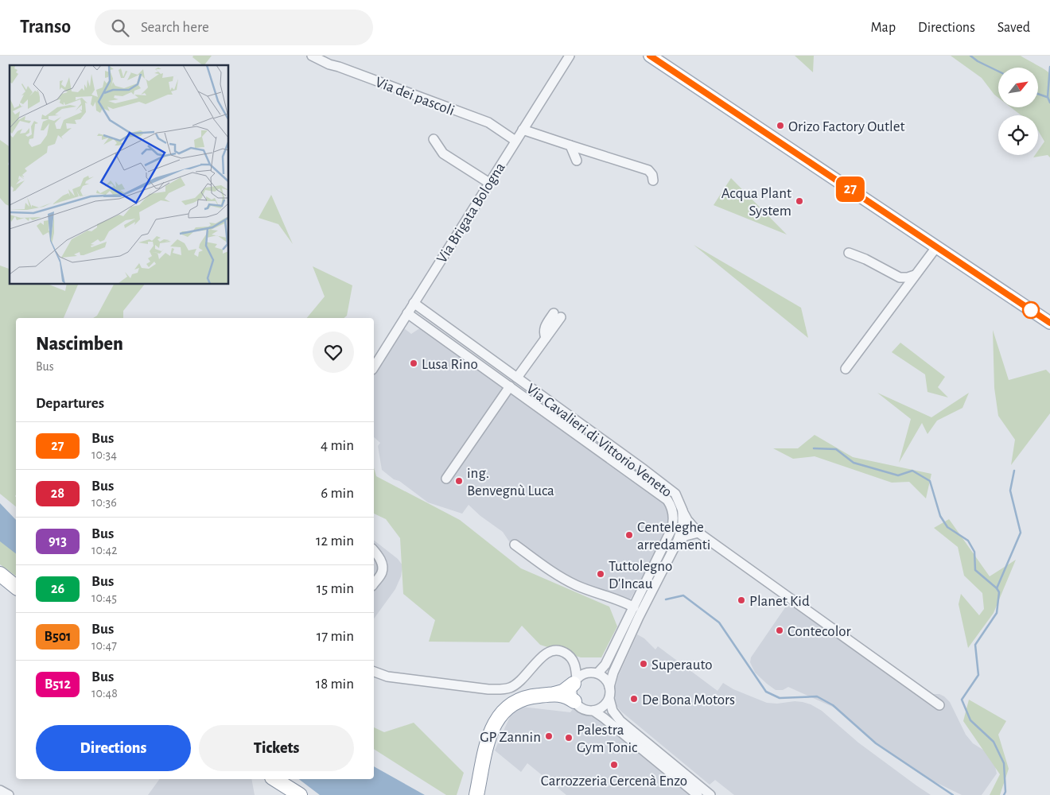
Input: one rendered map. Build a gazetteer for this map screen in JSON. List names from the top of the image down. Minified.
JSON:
{"streets":{"street":["Via dei pascoli","Via Brigata Bologna","Via Cavalieri di Vittorio Veneto"]},"crossings":[["Via dei pascoli","Via Brigata Bologna"],["Via Brigata Bologna","Via Cavalieri di Vittorio Veneto"]],"places":["Orizo Factory Outlet","Acqua Plant System","Lusa Rino","ing. Benvegnù Luca","Centeleghe arredamenti","Tuttolegno D'Incau","Planet Kid","Contecolor","Superauto","De Bona Motors","GP Zannin","Palestra Gym Tonic","Carrozzeria Cercenà Enzo"],"lines":["bus line 27"],"north":"top right","page":{"header":"Transo","search":"Search here","nav":["Map","Directions","Saved"],"on_map":"27","heading":[["Nascimben","Bus"],"Departures"],"list":[{"mark":"27","name":"Bus","note":"10:34","value":"4 min"},{"mark":"28","name":"Bus","note":"10:36","value":"6 min"},{"mark":"913","name":"Bus","note":"10:42","value":"12 min"},{"mark":"26","name":"Bus","note":"10:45","value":"15 min"},{"mark":"B501","name":"Bus","note":"10:47","value":"17 min"},{"mark":"B512","name":"Bus","note":"10:48","value":"18 min"}],"buttons":["Directions","Tickets"]}}
